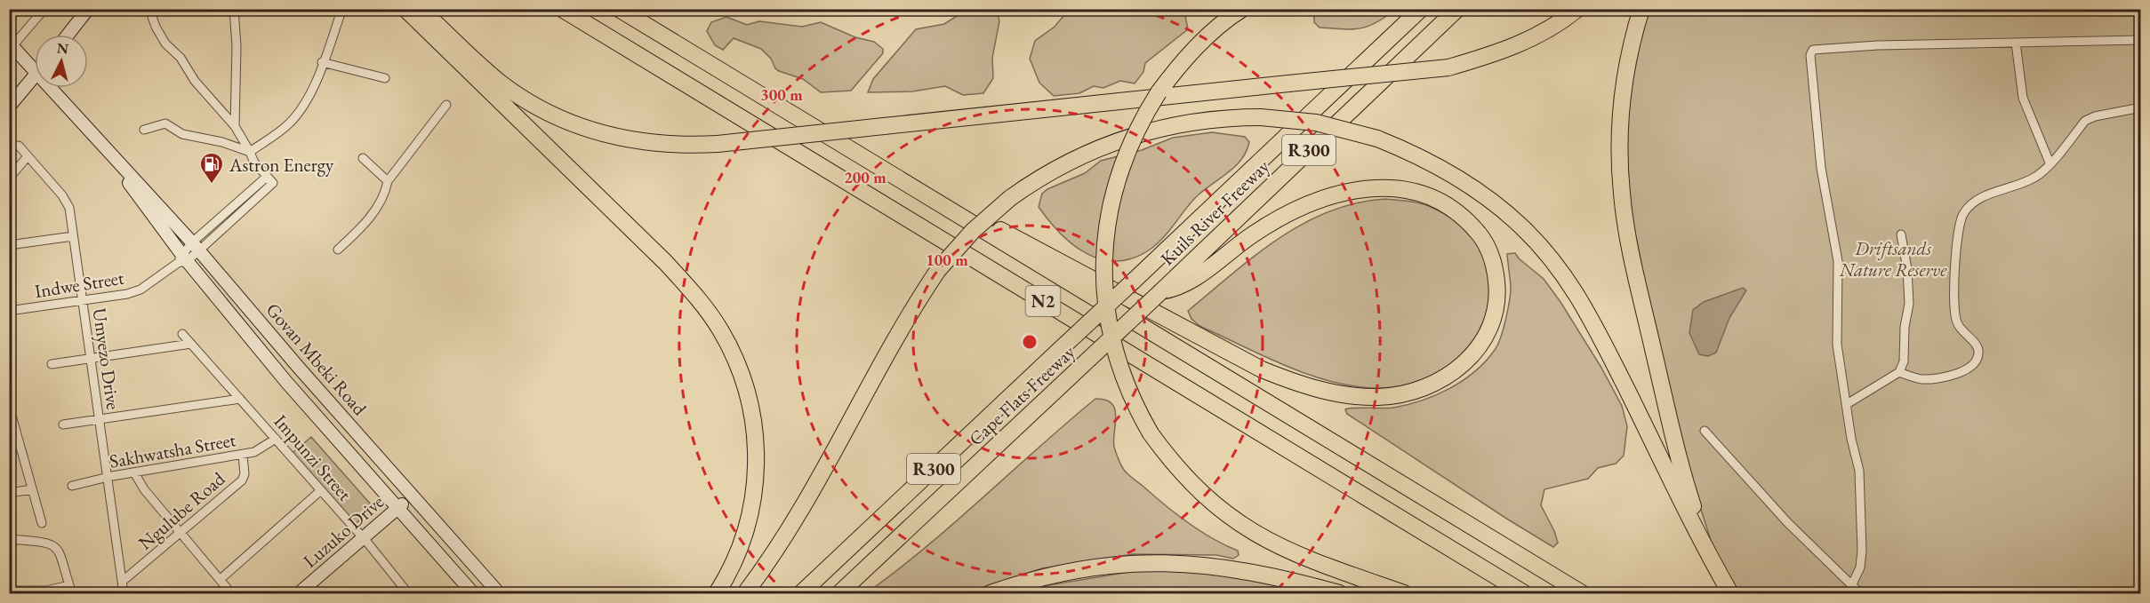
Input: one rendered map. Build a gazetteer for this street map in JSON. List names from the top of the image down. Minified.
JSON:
{"streets":{"highway":["R300","Kuils River Freeway","N2","Cape Flats Freeway"],"main road":["Govan Mbeki Road","Luzuko Drive"],"street":["Indwe Street","Umyezo Drive","Sakhwatsha Street","Impunzi Street","Ngulube Road"]},"crossings":[["Kuils River Freeway","Cape Flats Freeway"],["Indwe Street","Umyezo Drive"],["Indwe Street","Govan Mbeki Road"],["Umyezo Drive","Sakhwatsha Street"],["Umyezo Drive","Ngulube Road"],["Govan Mbeki Road","Luzuko Drive"],["Sakhwatsha Street","Impunzi Street"],["Sakhwatsha Street","Ngulube Road"],["Impunzi Street","Luzuko Drive"]],"parks":["Driftsands Nature Reserve"],"places":{"fuel station":["Astron Energy"]},"north":"top","rings":["300 m","200 m","100 m"]}
